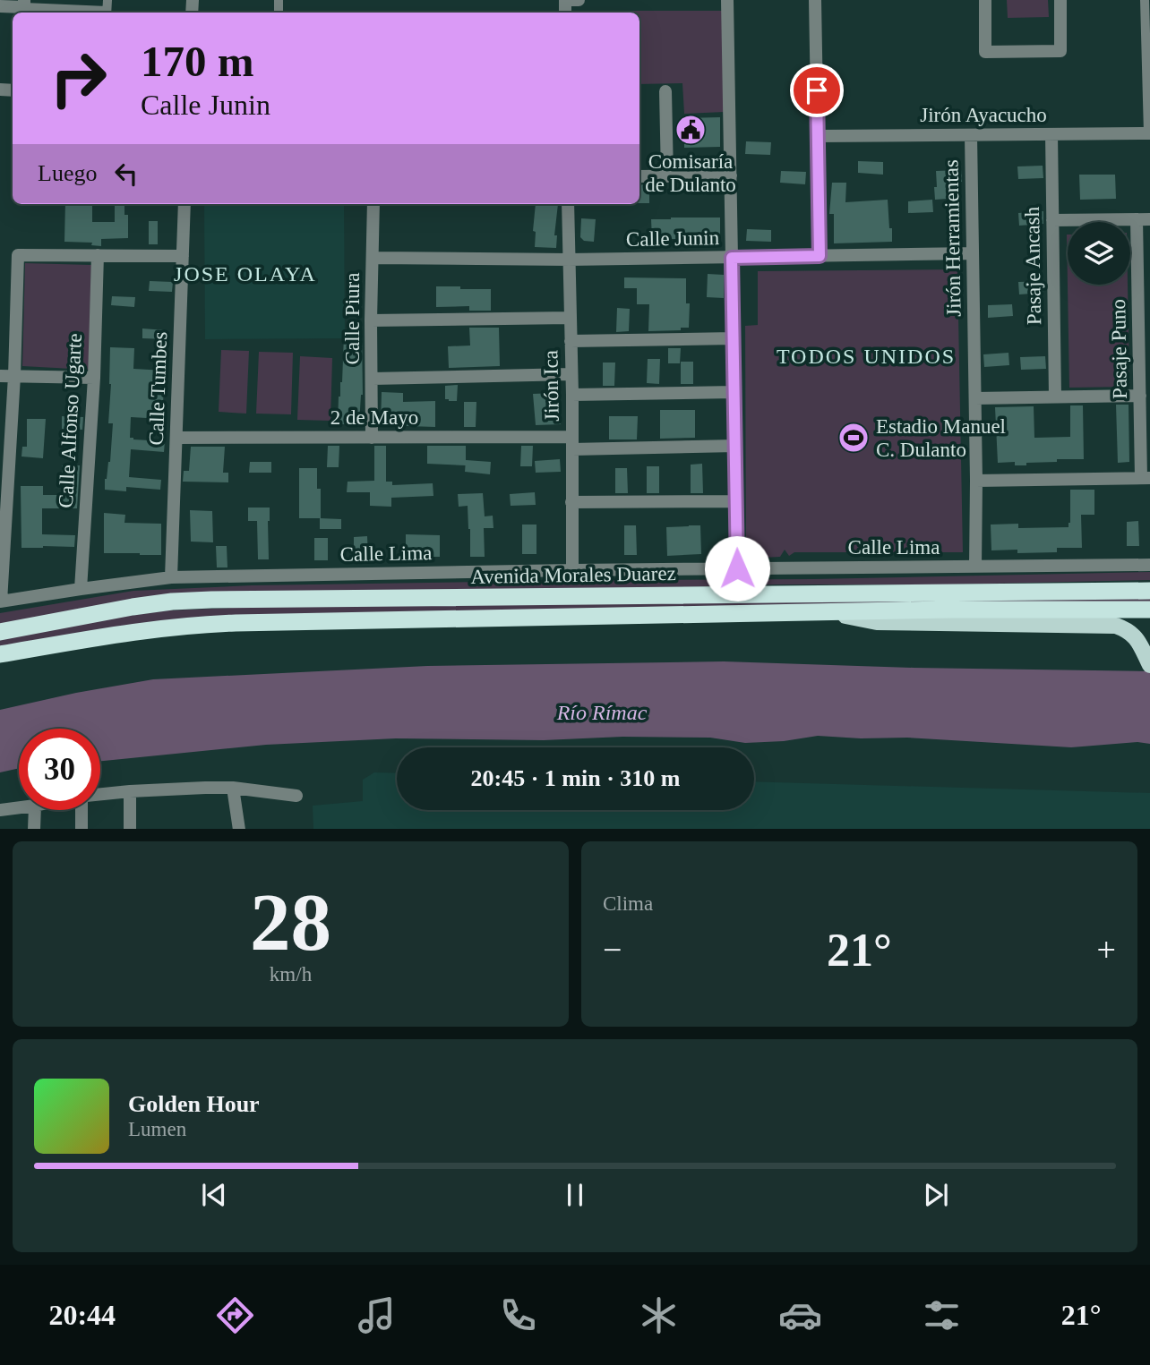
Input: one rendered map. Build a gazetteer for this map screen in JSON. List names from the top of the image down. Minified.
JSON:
{"streets":{"highway":["Avenida Morales Duarez"],"street":["Jirón Ayacucho","Calle Junin","Jirón Herramientas","Pasaje Ancash","Calle Piura","Pasaje Puno","Jirón Ica","Calle Tumbes","2 de Mayo","Calle Alfonso Ugarte","Calle Lima"]},"crossings":[["Jirón Ayacucho","Jirón Herramientas"],["Jirón Ayacucho","Pasaje Ancash"],["Calle Junin","Jirón Herramientas"],["Calle Junin","Calle Piura"],["Calle Junin","Jirón Ica"],["Jirón Herramientas","Calle Lima"],["Calle Piura","2 de Mayo"],["Jirón Ica","2 de Mayo"],["Jirón Ica","Calle Lima"],["Calle Tumbes","2 de Mayo"],["Calle Tumbes","Calle Lima"],["Calle Alfonso Ugarte","Calle Lima"]],"districts":["JOSE OLAYA","TODOS UNIDOS"],"water":["Río Rímac"],"places":{"public building":["Comisaría de Dulanto"],"sports":["Estadio Manuel C. Dulanto"]},"page":{"turn":["170 m","Calle Junin"],"then":"Luego","limit":"30","trip":"20:45 · 1 min · 310 m","tile":[["28","km/h"],"Clima"],"heat":["−","21°","+"],"song":["Golden Hour","Lumen"],"tabs":["20:44","21°"]}}
